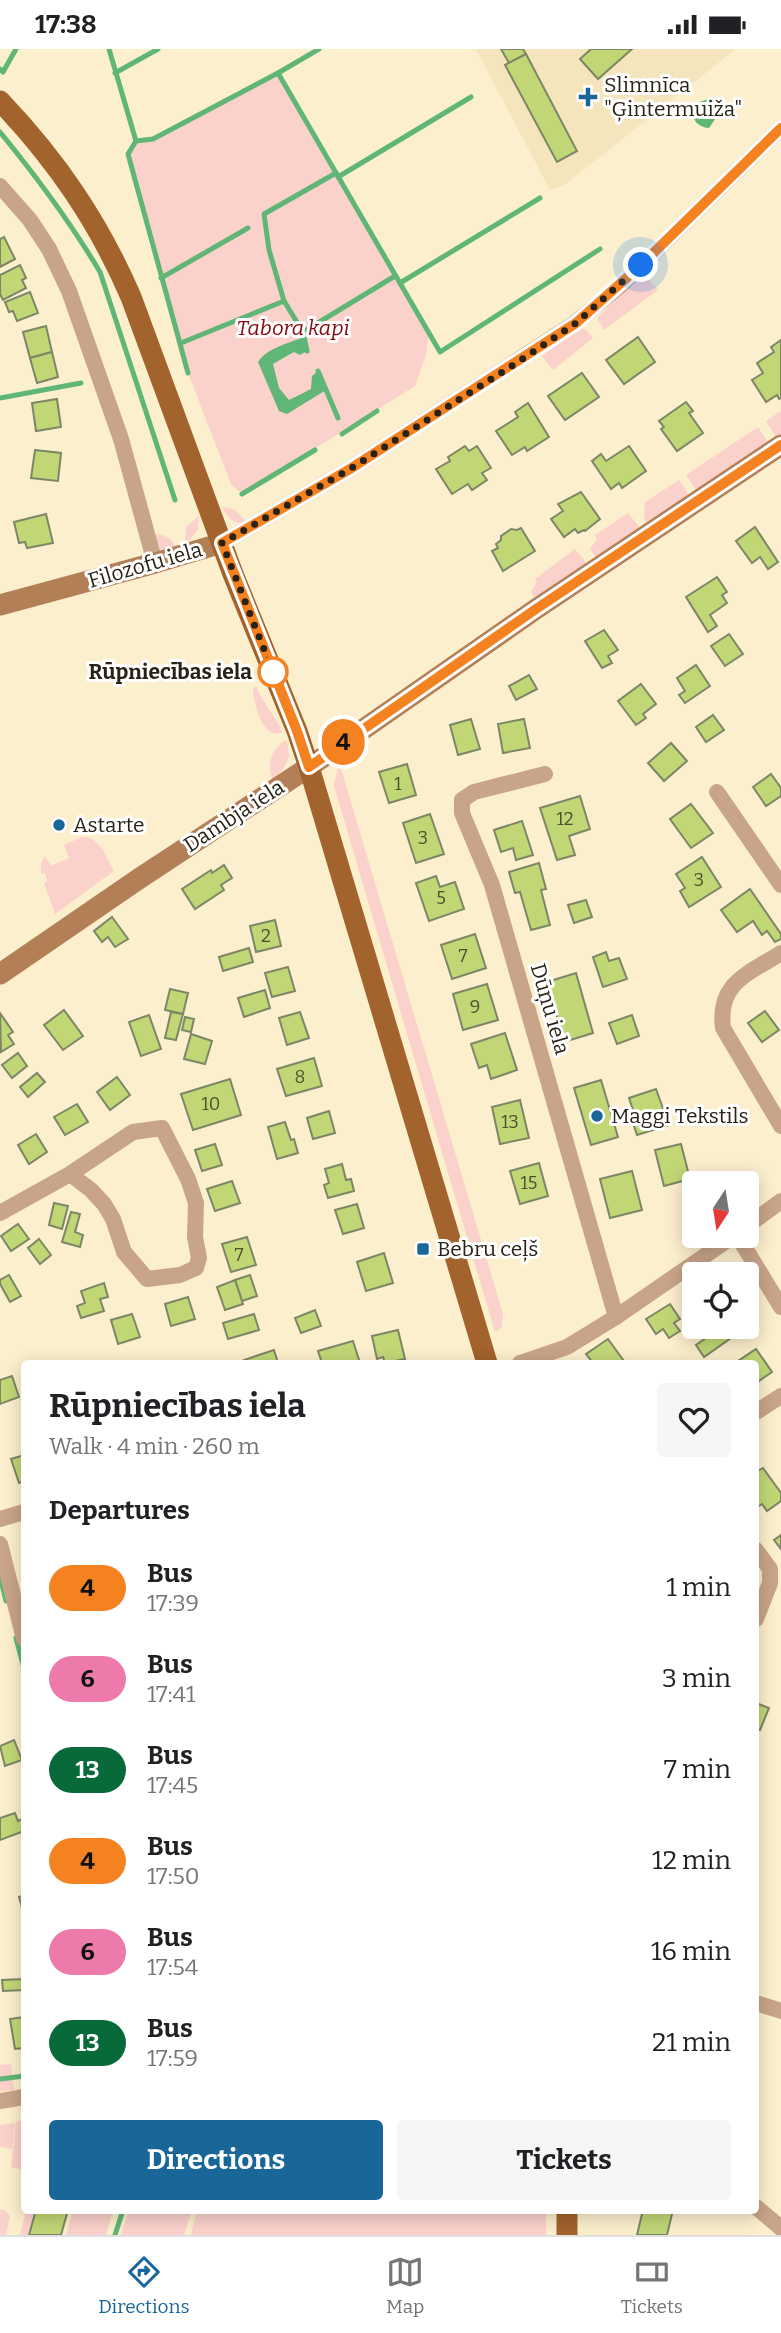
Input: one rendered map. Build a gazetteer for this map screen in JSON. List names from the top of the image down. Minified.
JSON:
{"streets":{"street":["Filozofu iela","Dambja iela","Dūņu iela"]},"parks":["Tabora kapi"],"places":{"health":["Slimnīca \"Ģintermuiža\""],"other":["Rūpniecības iela","Astarte","Maggi Tekstils"],"transit":["Bebru ceļš"]},"lines":["bus line 4"],"house_numbers":["1","12","3","3","5","2","7","9","8","10","13","15","7"],"north":"bottom","page":{"status":"17:38","on_map":"4","heading":[["Rūpniecības iela","Walk · 4 min · 260 m"],"Departures"],"list":[{"mark":"4","name":"Bus","note":"17:39","value":"1 min"},{"mark":"6","name":"Bus","note":"17:41","value":"3 min"},{"mark":"13","name":"Bus","note":"17:45","value":"7 min"},{"mark":"4","name":"Bus","note":"17:50","value":"12 min"},{"mark":"6","name":"Bus","note":"17:54","value":"16 min"},{"mark":"13","name":"Bus","note":"17:59","value":"21 min"}],"buttons":["Directions","Tickets"],"tabs":["Directions","Map","Tickets"]}}
